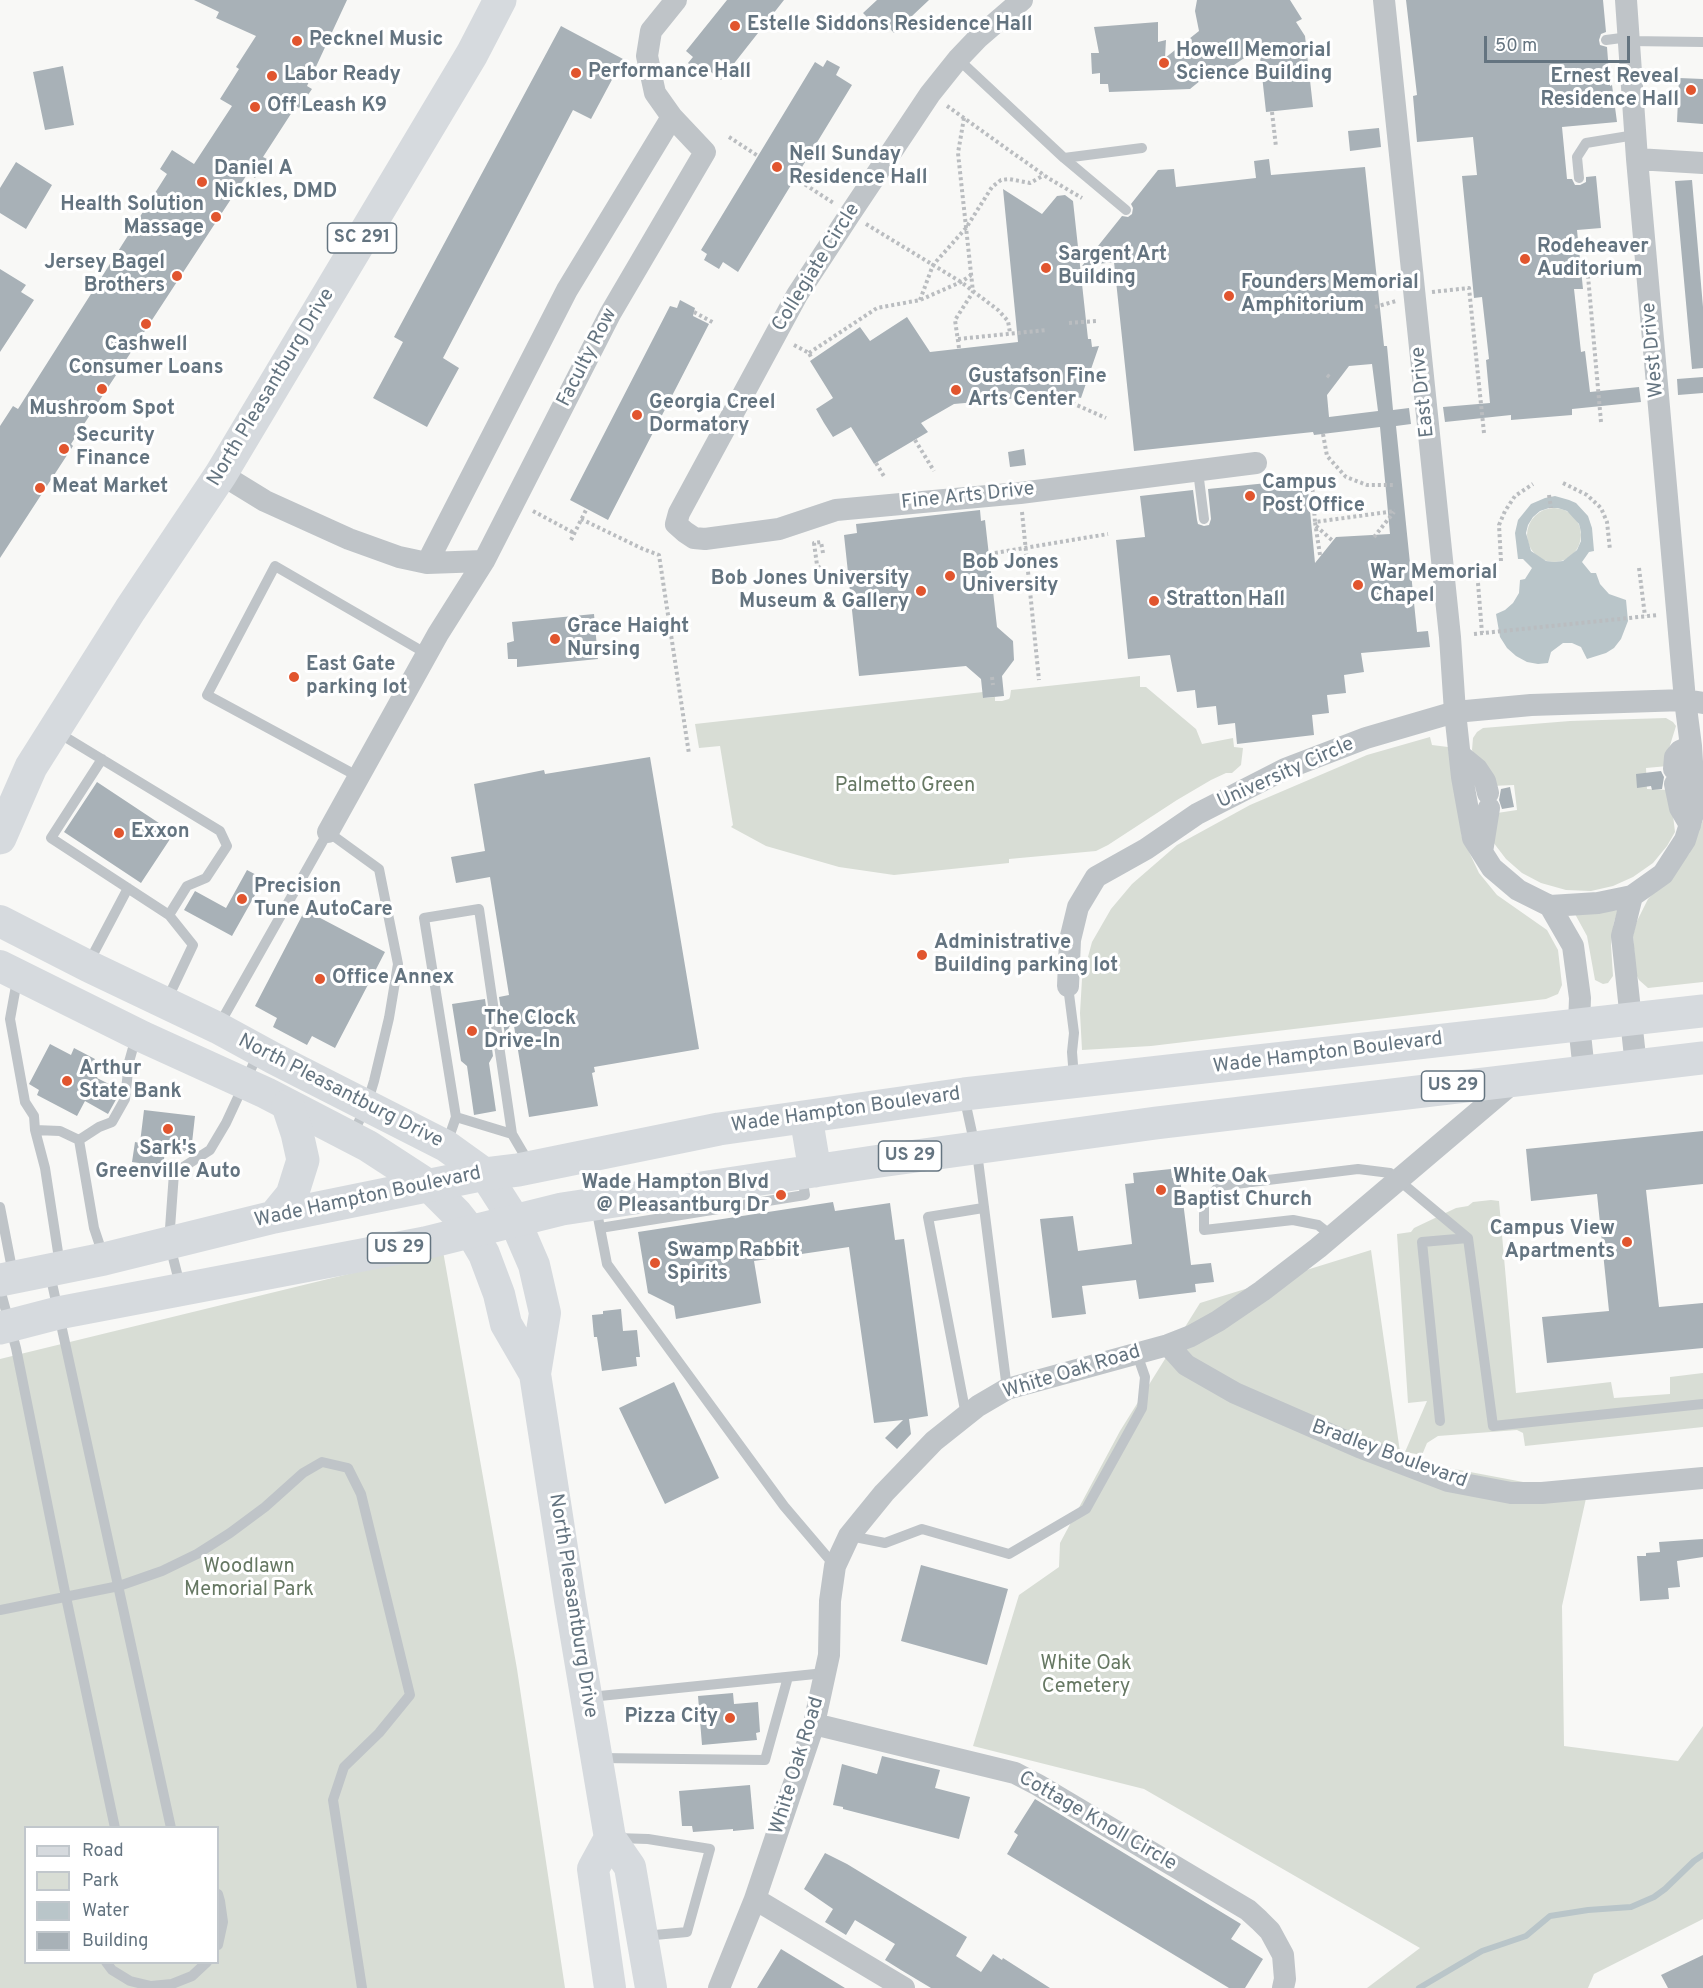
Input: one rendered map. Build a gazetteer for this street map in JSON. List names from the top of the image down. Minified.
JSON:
{"streets":{"main road":["SC 291","North Pleasantburg Drive","Wade Hampton Boulevard","US 29"],"street":["Collegiate Circle","West Drive","Faculty Row","East Drive","Fine Arts Drive","University Circle","White Oak Road","Bradley Boulevard","Cottage Knoll Circle"]},"crossings":[["Collegiate Circle","Fine Arts Drive"],["West Drive","University Circle"],["North Pleasantburg Drive","Wade Hampton Boulevard"],["North Pleasantburg Drive","US 29"],["East Drive","University Circle"],["University Circle","Wade Hampton Boulevard"],["US 29","White Oak Road"],["White Oak Road","Bradley Boulevard"],["White Oak Road","Cottage Knoll Circle"]],"parks":["Palmetto Green","Woodlawn Memorial Park","White Oak Cemetery"],"places":["Estelle Siddons Residence Hall","Pecknel Music","Howell Memorial Science Building","Performance Hall","Labor Ready","Ernest Reveal Residence Hall","Off Leash K9","Nell Sunday Residence Hall","Daniel A Nickles, DMD","Health Solution Massage","Rodeheaver Auditorium","Sargent Art Building","Jersey Bagel Brothers","Founders Memorial Amphitorium","Cashwell Consumer Loans","Mushroom Spot","Gustafson Fine Arts Center","Georgia Creel Dormatory","Security Finance","Meat Market","Campus Post Office","Bob Jones University","War Memorial Chapel","Bob Jones University Museum & Gallery","Stratton Hall","Grace Haight Nursing","East Gate parking lot","Exxon","Precision Tune AutoCare","Administrative Building parking lot","Office Annex","The Clock Drive-In","Arthur State Bank","Sark's Greenville Auto","White Oak Baptist Church","Wade Hampton Blvd @ Pleasantburg Dr","Campus View Apartments","Swamp Rabbit Spirits","Pizza City"],"legend":["Road","Park","Water","Building"],"scale_bar":"50 m"}
